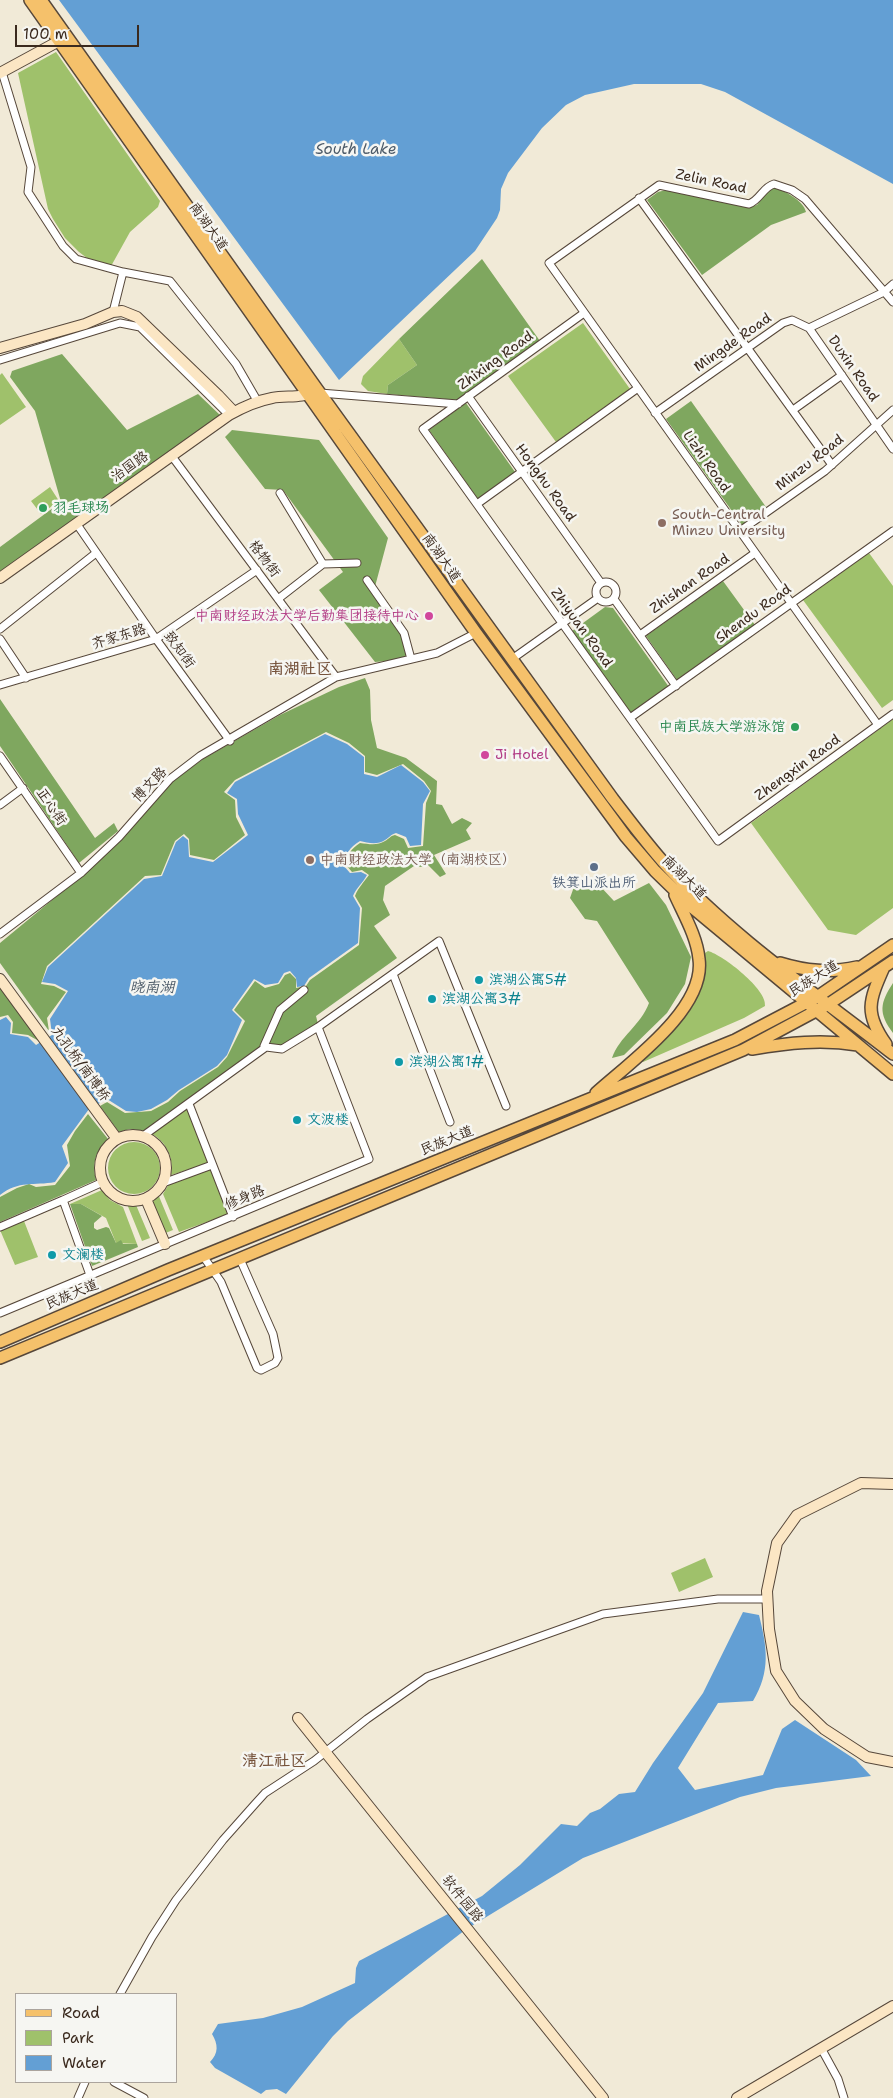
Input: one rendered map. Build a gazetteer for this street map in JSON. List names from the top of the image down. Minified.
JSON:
{"streets":{"main road":["南湖大道","治国路","民族大道","九孔桥/南博桥","软件园路"],"street":["Zelin Road","Mingde Road","Zhixing Road","Duxin Road","Lizhi Road","Minzu Road","Honghu Road","格物街","Zhishan Road","Shendu Road","Zhiyuan Road","齐家东路","致知街","Zhengxin Raod","博文路","正心街","修身路"]},"crossings":[["Zelin Road","Lizhi Road"],["南湖大道","治国路"],["南湖大道","博文路"],["南湖大道","民族大道"],["Mingde Road","Duxin Road"],["Mingde Road","Lizhi Road"],["Zhixing Road","Lizhi Road"],["Zhixing Road","Honghu Road"],["Zhixing Road","Zhiyuan Road"],["Duxin Road","Minzu Road"],["Lizhi Road","Minzu Road"],["Lizhi Road","Zhishan Road"],["Lizhi Road","Shendu Road"],["Lizhi Road","Zhengxin Raod"],["治国路","格物街"],["治国路","致知街"],["格物街","齐家东路"],["格物街","博文路"],["Shendu Road","Zhiyuan Road"],["Zhiyuan Road","Zhengxin Raod"],["齐家东路","致知街"],["致知街","博文路"],["博文路","正心街"]],"districts":["南湖社区","清江社区"],"water":["South Lake","晓南湖"],"places":["羽毛球场","South-Central Minzu University","中南财经政法大学后勤集团接待中心","中南民族大学游泳馆","Ji Hotel","中南财经政法大学（南湖校区）","铁箕山派出所","滨湖公寓5#","滨湖公寓3#","滨湖公寓1#","文波楼","文澜楼"],"legend":["Road","Park","Water"],"scale_bar":"100 m"}
